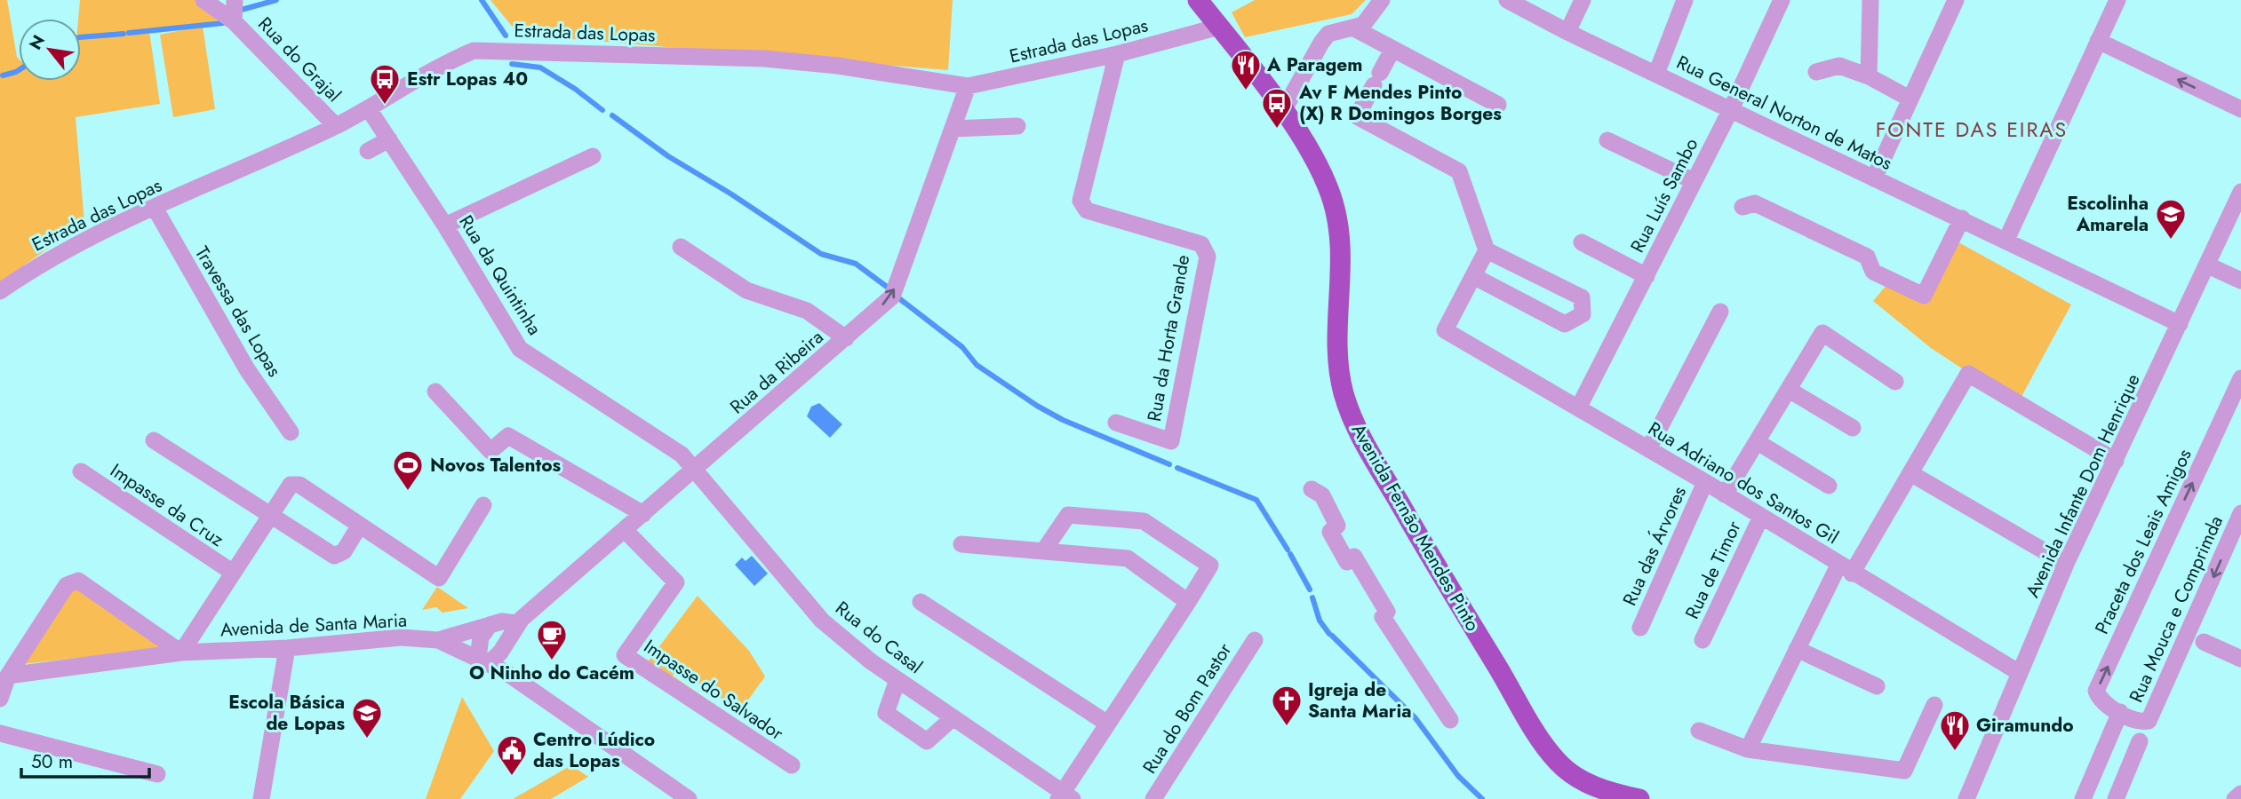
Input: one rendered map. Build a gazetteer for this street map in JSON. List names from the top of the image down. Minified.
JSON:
{"streets":{"main road":["Avenida Fernão Mendes Pinto"],"street":["Estrada das Lopas","Rua do Grajal","Rua General Norton de Matos","Rua Luís Sambo","Rua da Quintinha","Travessa das Lopas","Rua da Horta Grande","Rua da Ribeira","Rua Adriano dos Santos Gil","Avenida Infante Dom Henrique","Impasse da Cruz","Praceta dos Leais Amigos","Rua das Árvores","Rua de Timor","Rua Mouca e Comprimda","Avenida de Santa Maria","Rua do Casal","Impasse do Salvador","Rua do Bom Pastor"]},"crossings":[["Estrada das Lopas","Rua do Grajal"],["Estrada das Lopas","Rua da Quintinha"],["Estrada das Lopas","Travessa das Lopas"],["Estrada das Lopas","Rua da Horta Grande"],["Estrada das Lopas","Rua da Ribeira"],["Estrada das Lopas","Avenida Fernão Mendes Pinto"],["Rua General Norton de Matos","Rua Luís Sambo"],["Rua General Norton de Matos","Avenida Infante Dom Henrique"],["Rua Luís Sambo","Rua Adriano dos Santos Gil"],["Rua da Quintinha","Rua da Ribeira"],["Rua da Quintinha","Rua do Casal"],["Rua da Ribeira","Avenida de Santa Maria"],["Rua da Ribeira","Rua do Casal"],["Rua da Ribeira","Impasse do Salvador"],["Rua Adriano dos Santos Gil","Avenida Infante Dom Henrique"],["Rua Adriano dos Santos Gil","Rua das Árvores"],["Rua Adriano dos Santos Gil","Rua de Timor"],["Praceta dos Leais Amigos","Rua Mouca e Comprimda"]],"one_way":["Praceta dos Leais Amigos","Rua Mouca e Comprimda"],"districts":["FONTE DAS EIRAS"],"places":{"restaurant":["A Paragem","Giramundo"],"bus stop":["Estr Lopas 40","Av F Mendes Pinto (X) R Domingos Borges"],"school or university":["Escolinha Amarela","Escola Básica de Lopas"],"sports":["Novos Talentos"],"cafe":["O Ninho do Cacém"],"church":["Igreja de Santa Maria"],"public building":["Centro Lúdico das Lopas"]},"scale_bar":"50 m","north":"top left"}
